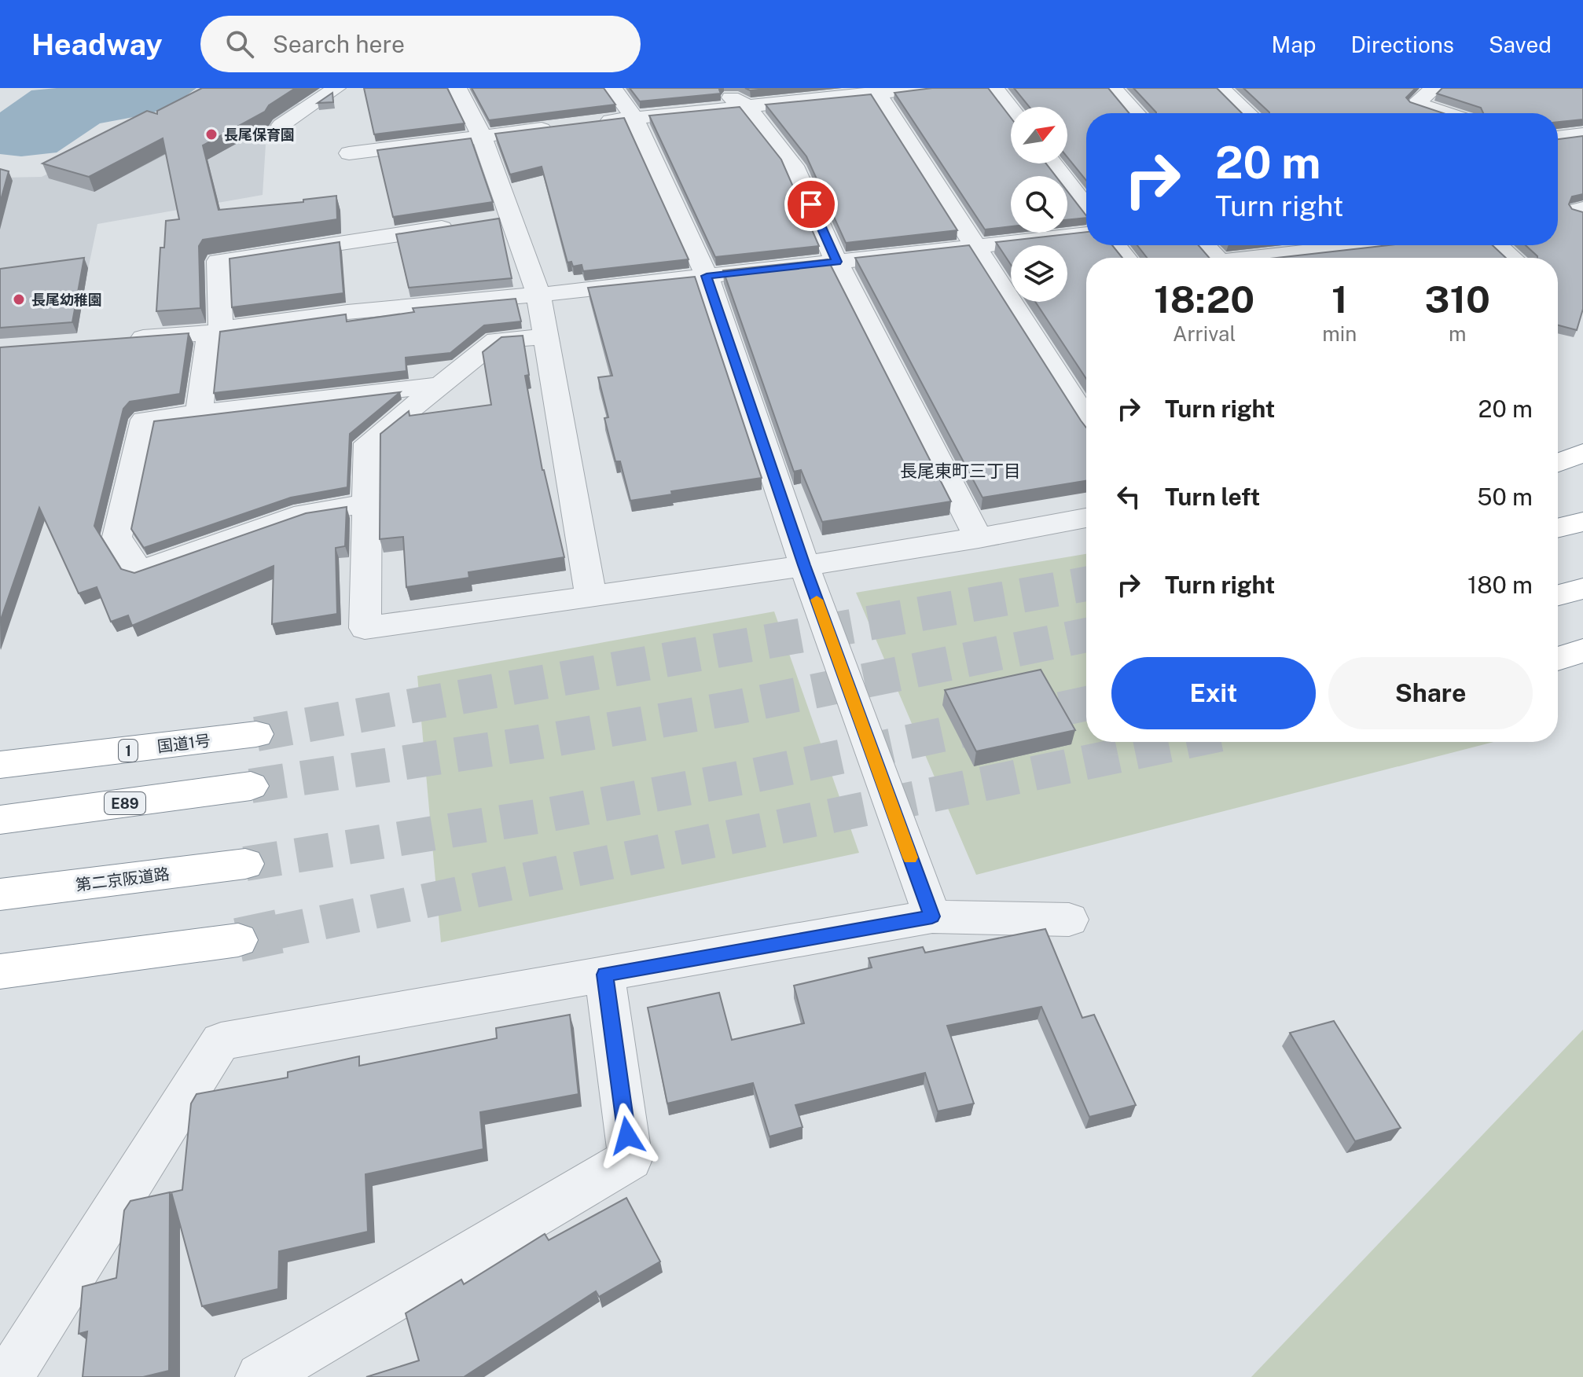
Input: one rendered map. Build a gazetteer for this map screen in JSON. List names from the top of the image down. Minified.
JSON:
{"streets":{"highway":["国道1号","1","E89","第二京阪道路"]},"districts":["長尾東町三丁目"],"places":["長尾保育園","長尾幼稚園"],"north":"top right","page":{"header":"Headway","search":"Search here","nav":["Map","Directions","Saved"],"turn":["20 m","Turn right"],"eta":["18:20","Arrival","1","min","310","m"],"list":[{"name":"Turn right","value":"20 m"},{"name":"Turn left","value":"50 m"},{"name":"Turn right","value":"180 m"}],"buttons":["Exit","Share"]}}
